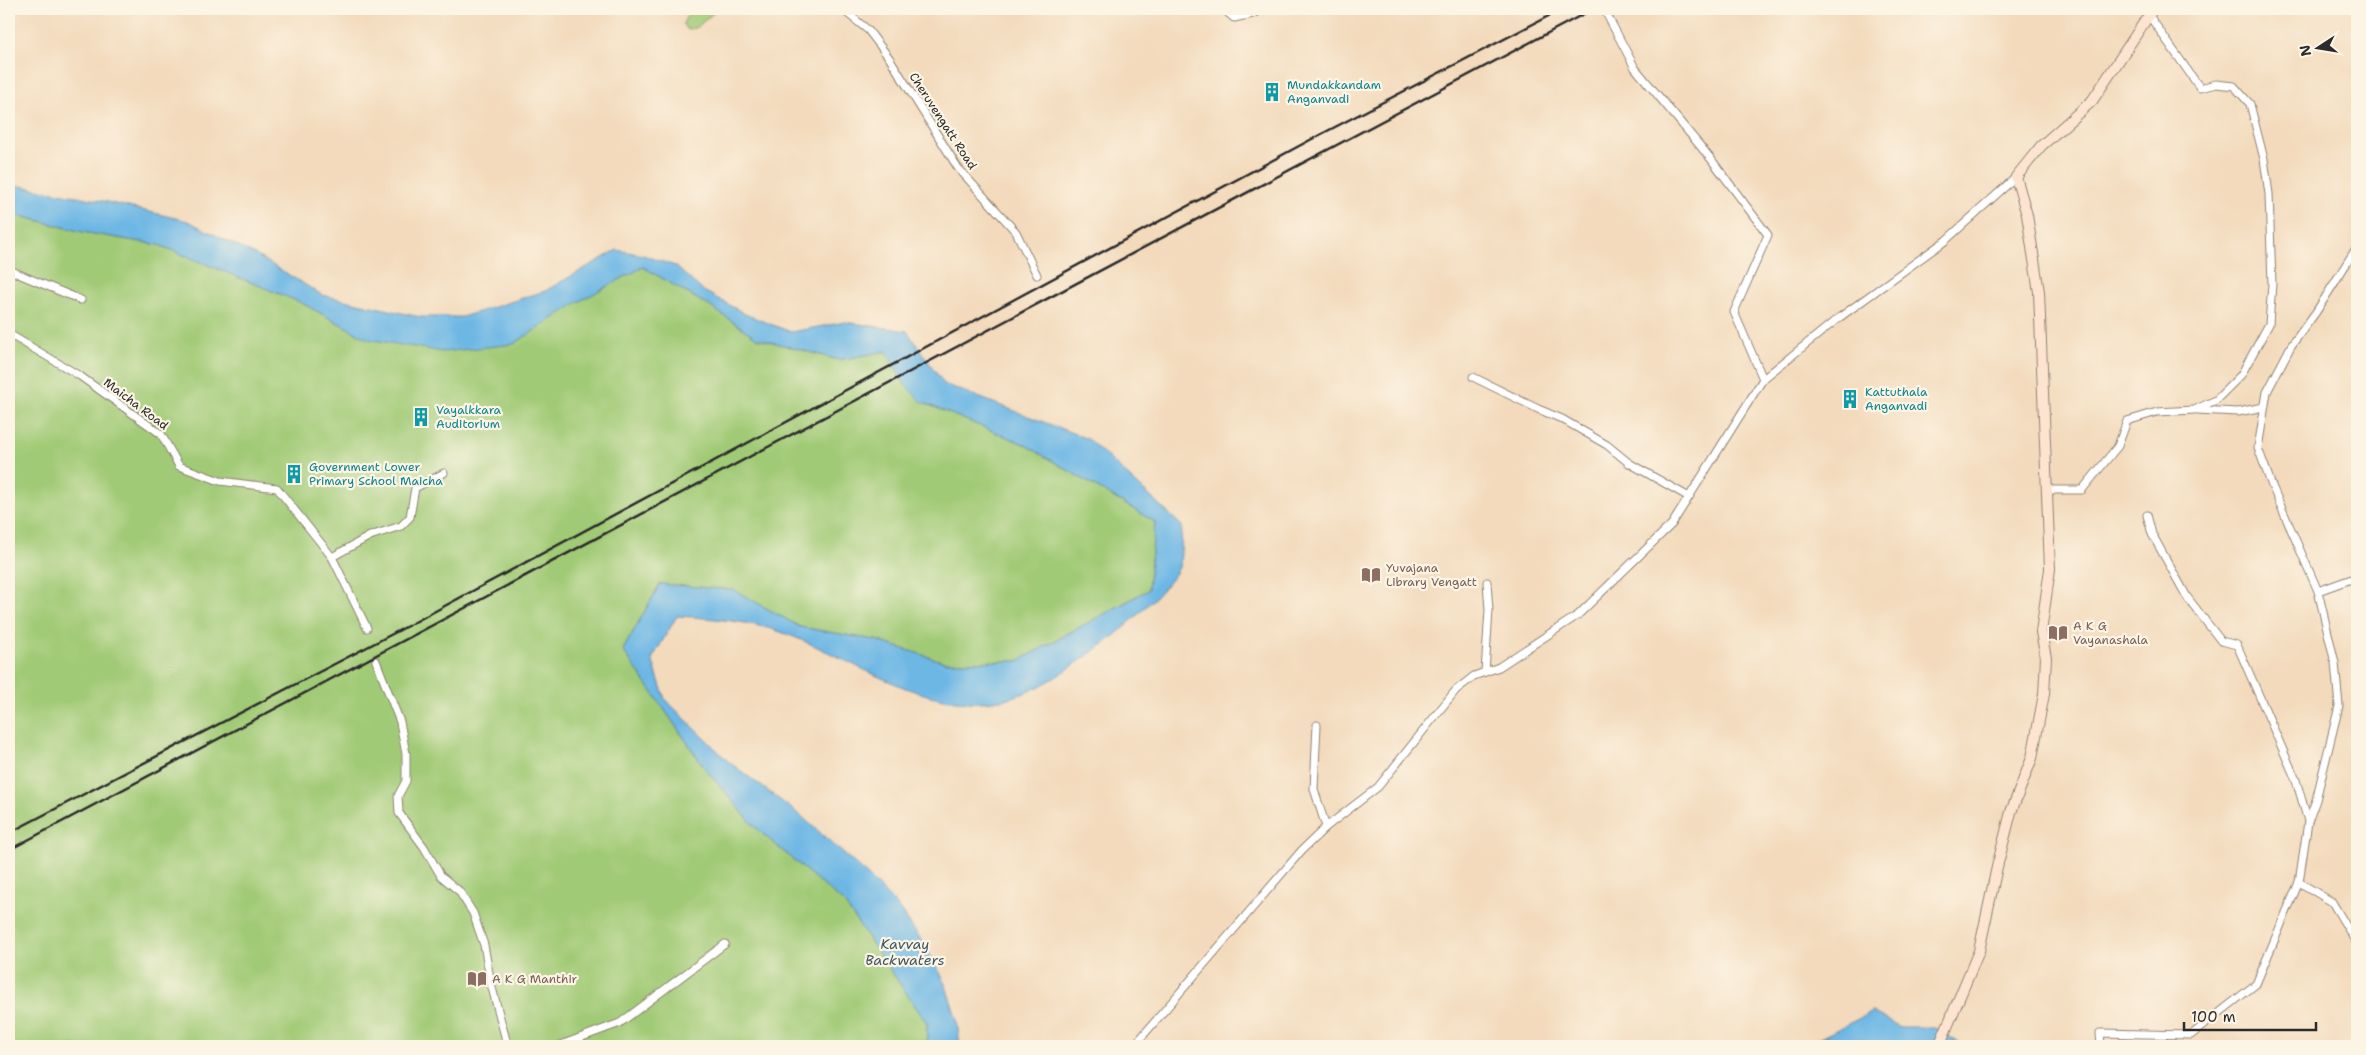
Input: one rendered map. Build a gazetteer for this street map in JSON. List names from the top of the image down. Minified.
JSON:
{"streets":{"street":["Cheruvengatt Road","Maicha Road"]},"water":["Kavvay Backwaters"],"places":{"building":["Mundakkandam Anganvadi","Kattuthala Anganvadi","Vayalkkara Auditorium","Government Lower Primary School Maicha"],"library":["Yuvajana Library Vengatt","A K G Vayanashala","A K G Manthir"]},"scale_bar":"100 m","north":"left"}
